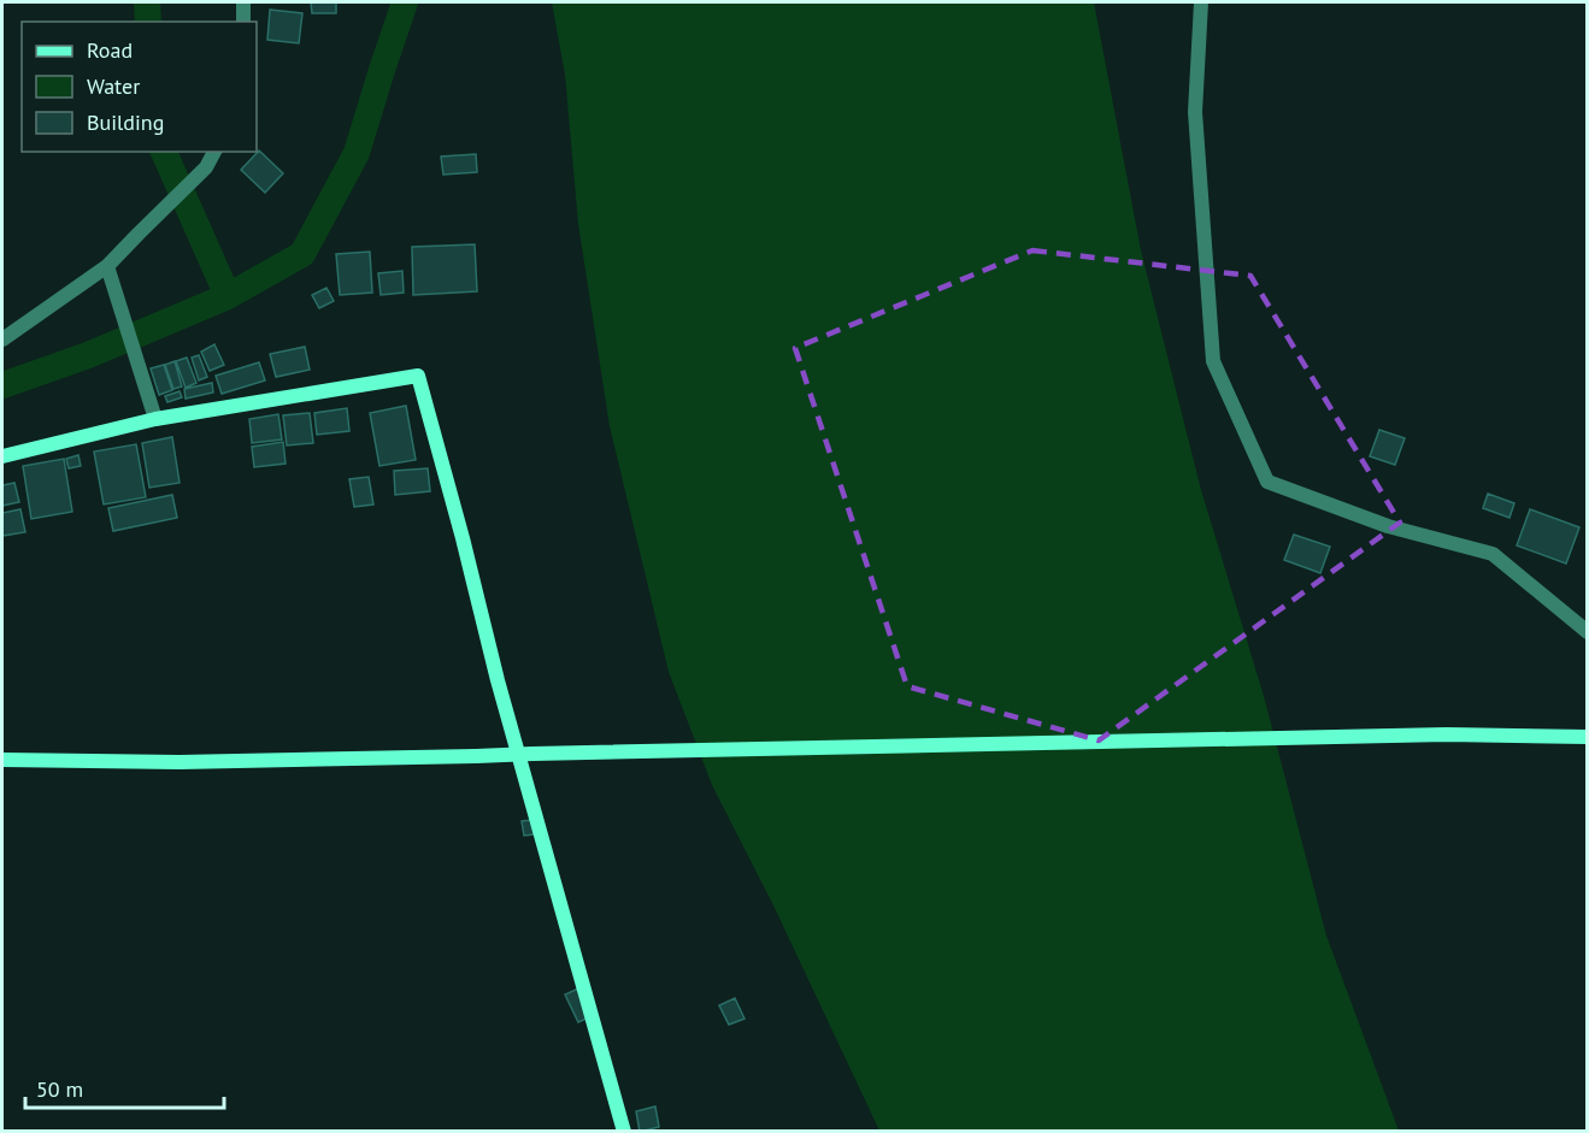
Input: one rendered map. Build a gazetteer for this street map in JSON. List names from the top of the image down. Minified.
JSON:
{"legend":["Road","Water","Building"],"scale_bar":"50 m"}
